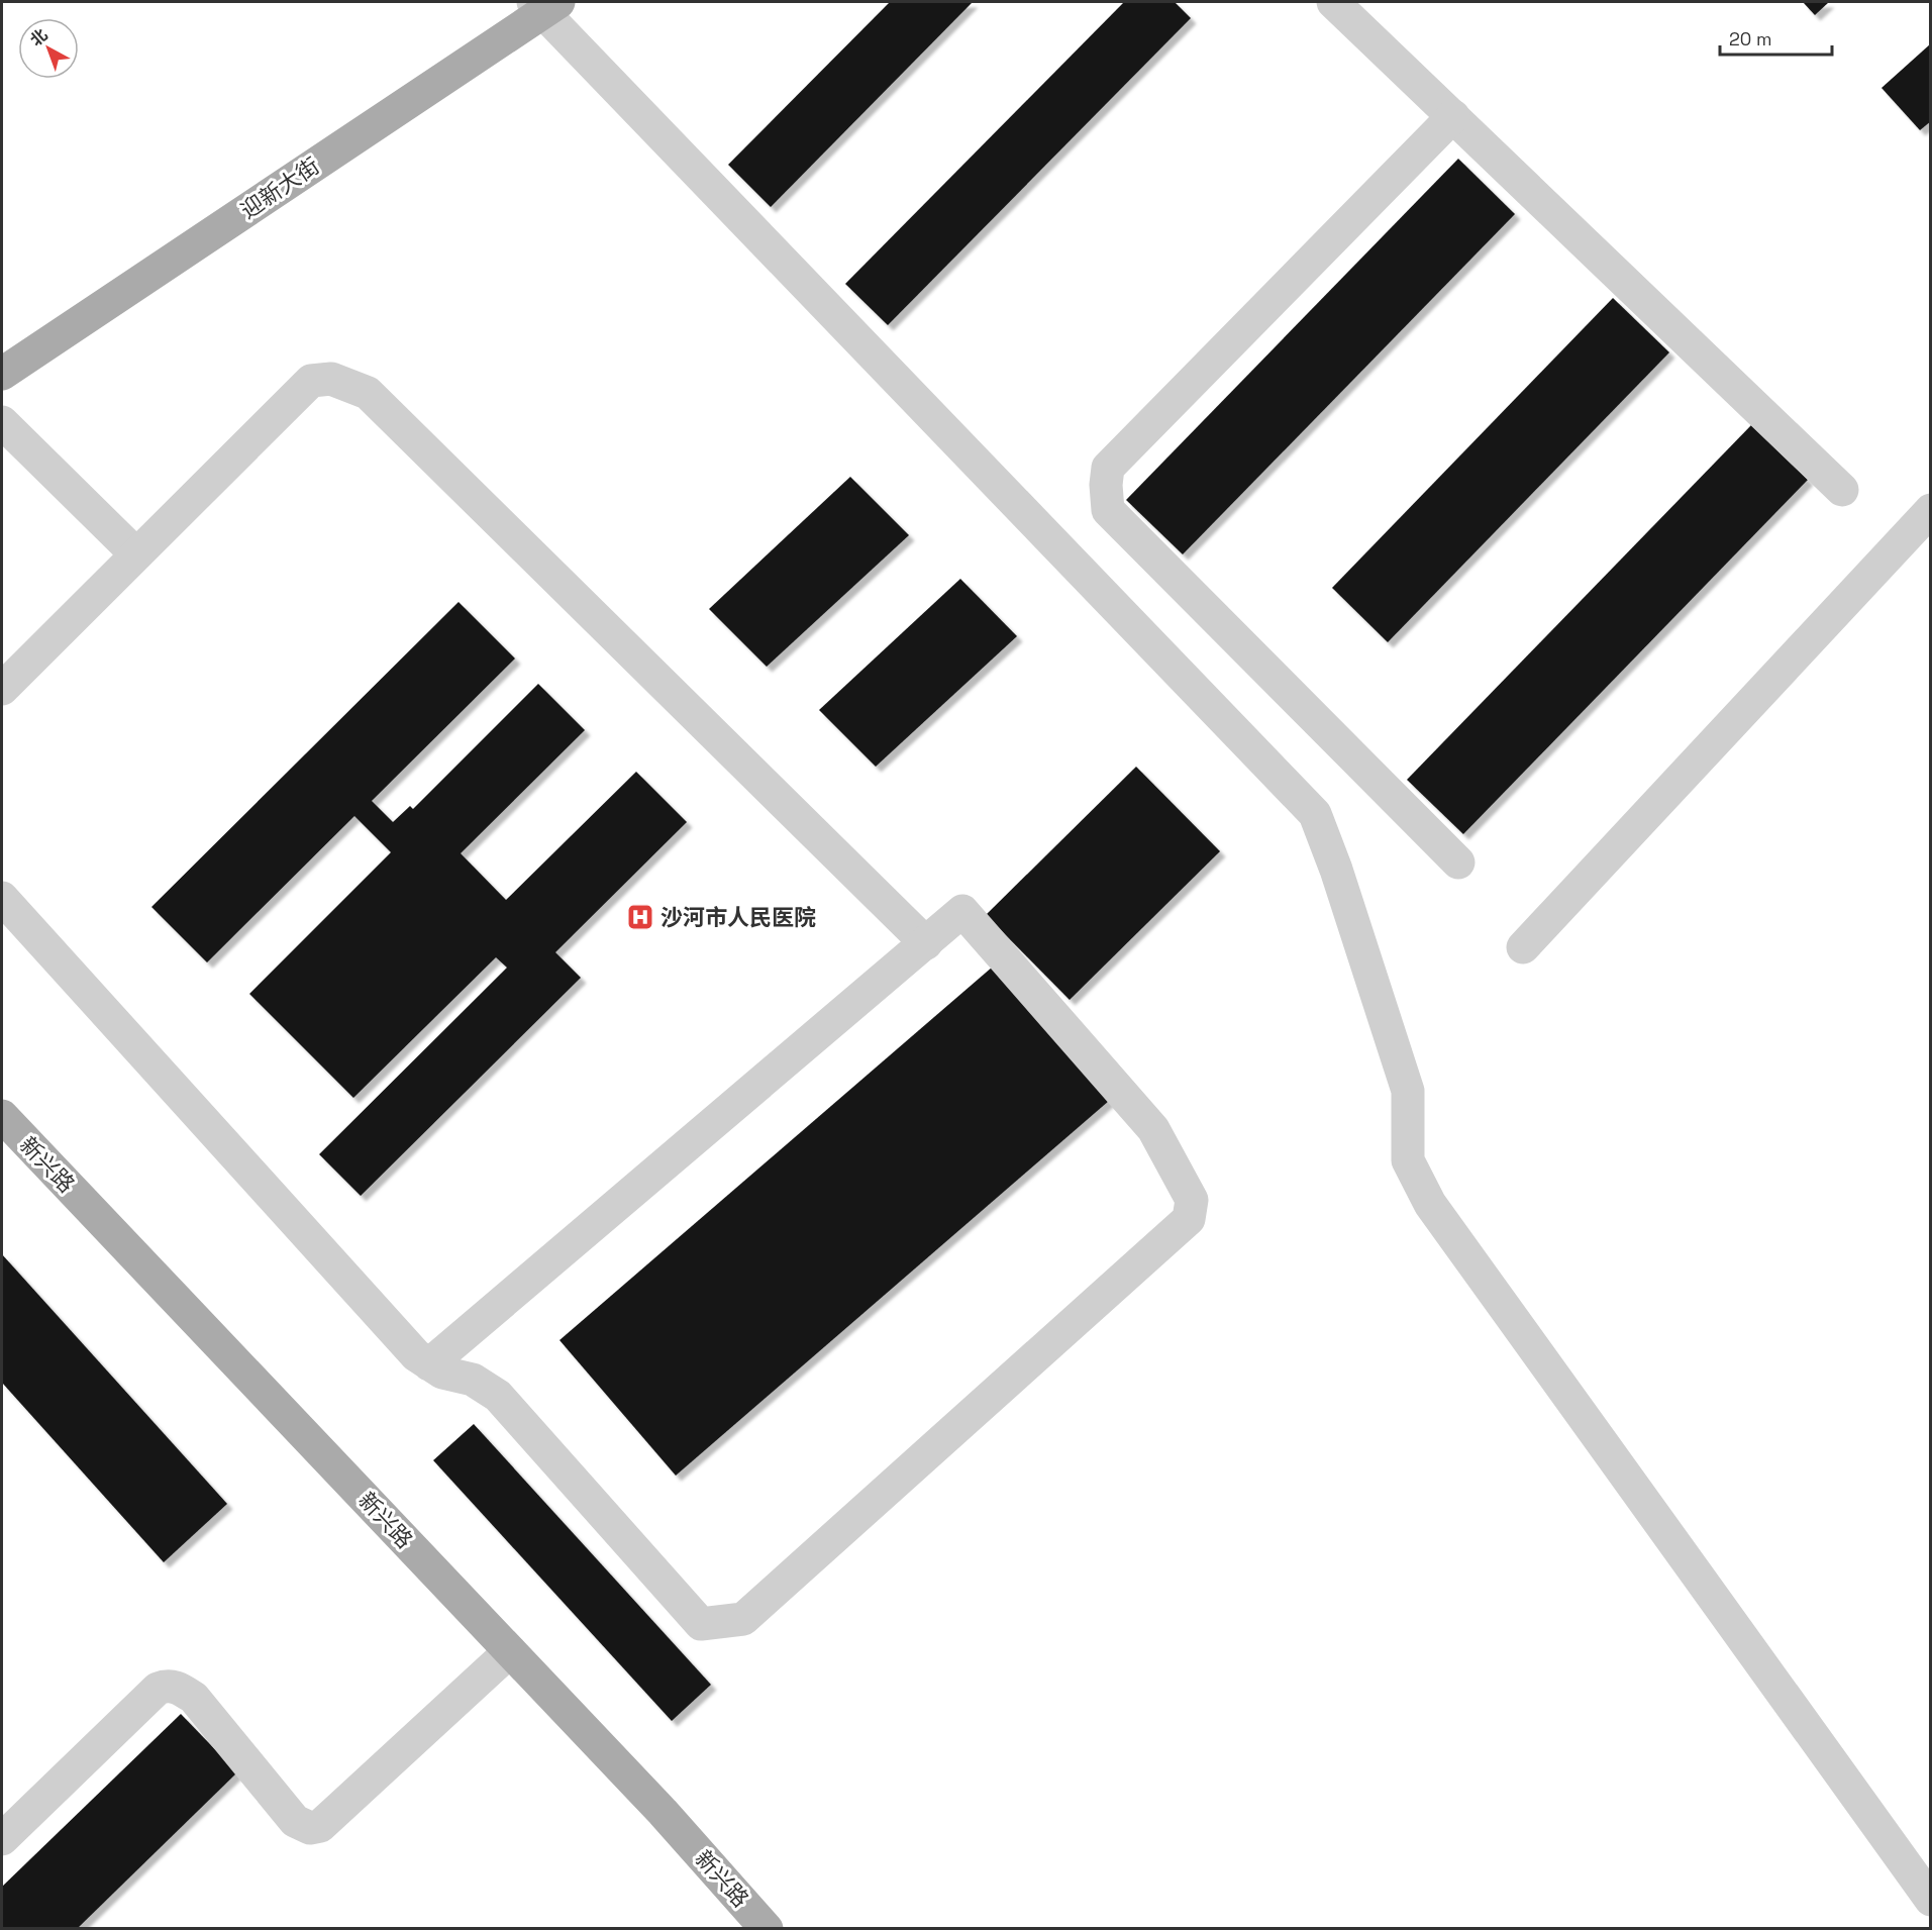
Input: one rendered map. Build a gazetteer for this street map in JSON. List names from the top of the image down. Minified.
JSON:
{"streets":{"main road":["迎新大街","新兴路"]},"places":{"hospital":["沙河市人民医院"]},"scale_bar":"20 m","north":"top left"}
